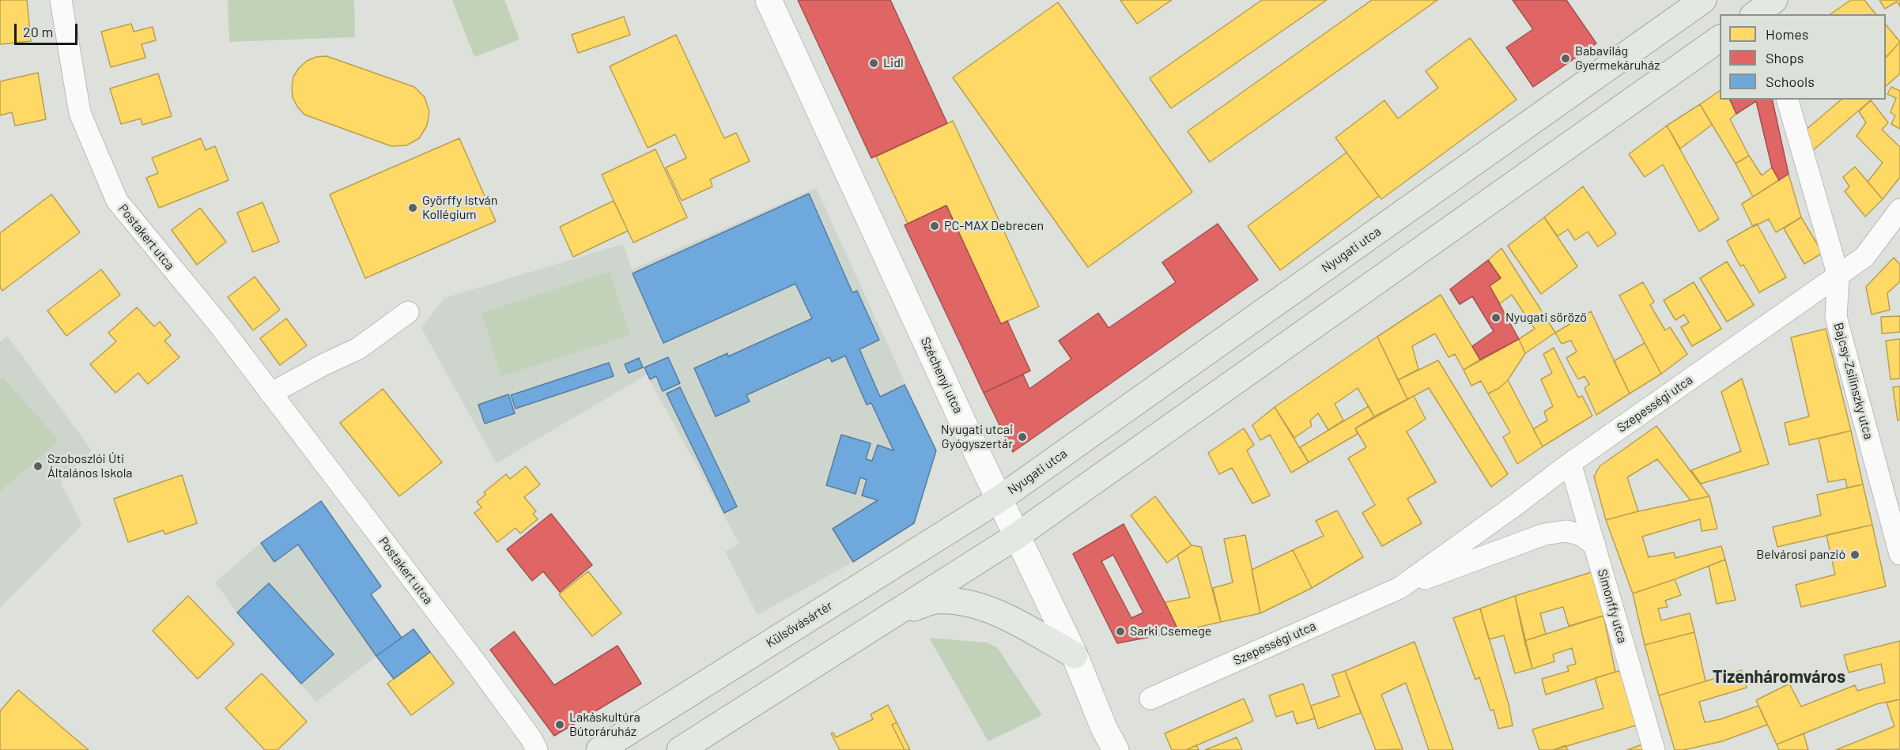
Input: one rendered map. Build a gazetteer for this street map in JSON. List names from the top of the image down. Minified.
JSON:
{"streets":{"main road":["Nyugati utca","Külsővásártér"],"street":["Postakert utca","Széchenyi utca","Bajcsy-Zsilinszky utca","Szepességi utca","Simonffy utca"]},"crossings":[["Nyugati utca","Széchenyi utca"],["Nyugati utca","Külsővásártér"],["Széchenyi utca","Külsővásártér"],["Bajcsy-Zsilinszky utca","Szepességi utca"],["Szepességi utca","Simonffy utca"]],"districts":["Tizenháromváros"],"places":["Babavilág Gyermekáruház","Lidl","Györffy István Kollégium","PC-MAX Debrecen","Nyugati söröző","Nyugati utcai Gyógyszertár","Szoboszlói Úti Általános Iskola","Belvárosi panzió","Sarki Csemege","Lakáskultúra Bútoráruház"],"legend":["Homes","Shops","Schools"],"scale_bar":"20 m"}
